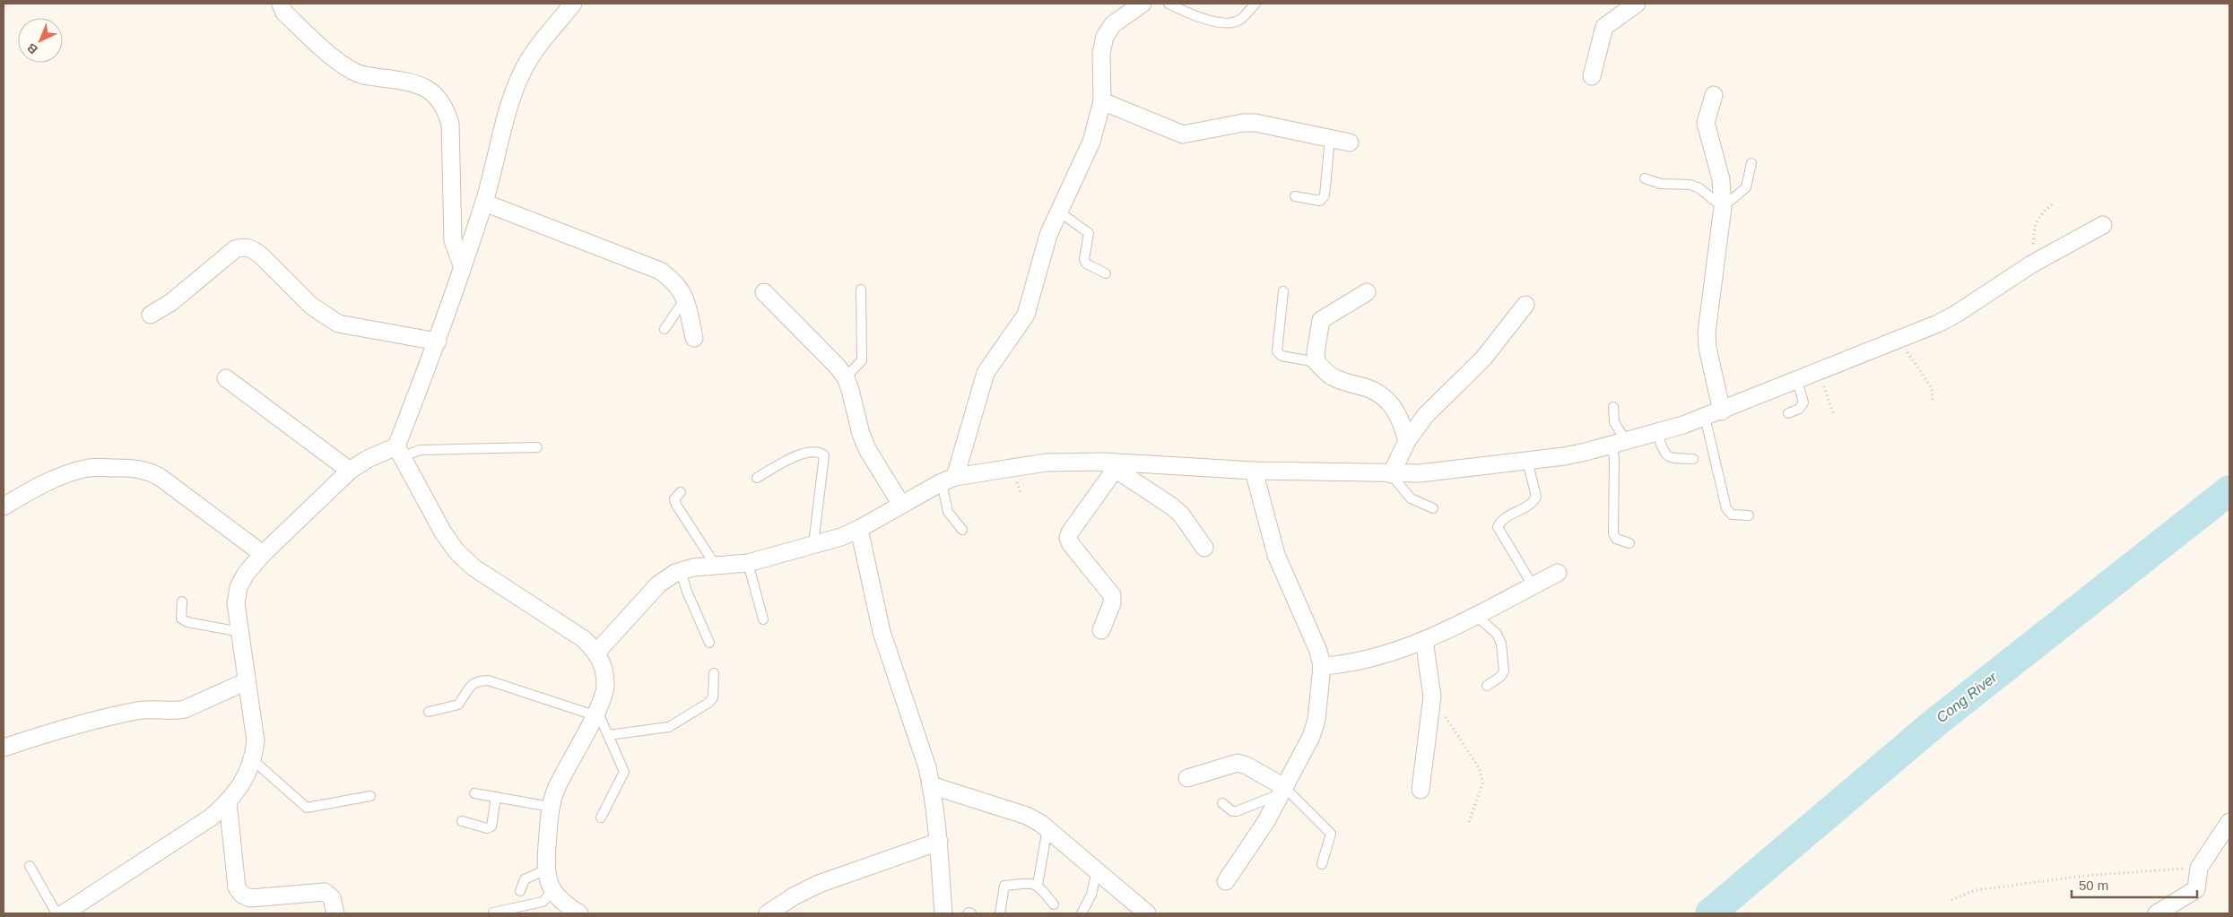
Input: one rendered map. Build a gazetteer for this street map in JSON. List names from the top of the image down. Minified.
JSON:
{"water":["Cong River"],"scale_bar":"50 m","north":"bottom left"}
